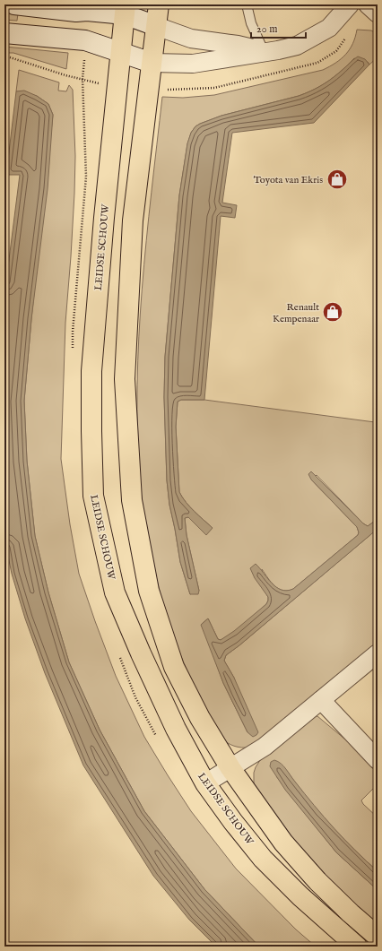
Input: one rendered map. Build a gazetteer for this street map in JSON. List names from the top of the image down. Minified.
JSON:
{"streets":{"main road":["LEIDSE SCHOUW"]},"places":{"shop":["Toyota van Ekris","Renault Kempenaar"]},"scale_bar":"20 m"}
